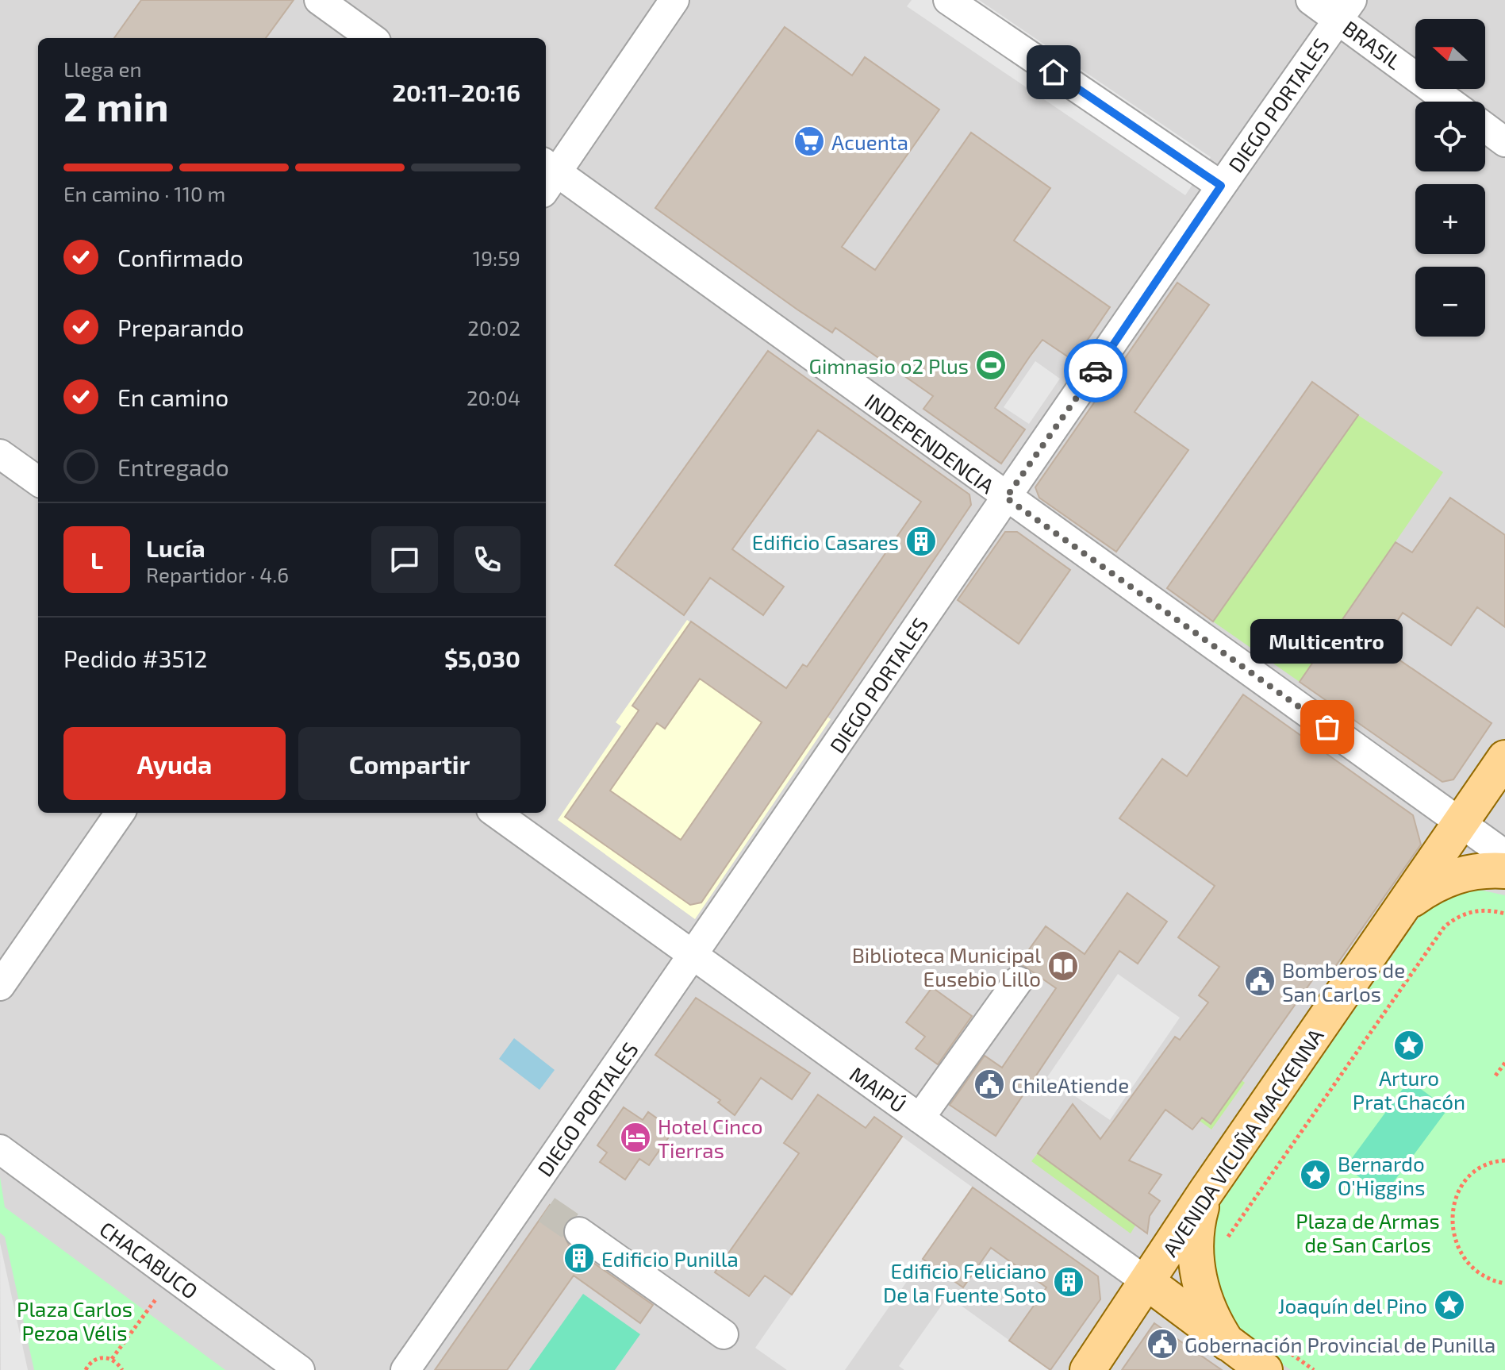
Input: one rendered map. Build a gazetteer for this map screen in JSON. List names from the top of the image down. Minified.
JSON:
{"streets":{"main road":["MAIPÚ","AVENIDA VICUÑA MACKENNA"],"street":["BRASIL","DIEGO PORTALES","INDEPENDENCIA","CHACABUCO"]},"crossings":[["BRASIL","DIEGO PORTALES"],["DIEGO PORTALES","INDEPENDENCIA"],["DIEGO PORTALES","MAIPÚ"],["INDEPENDENCIA","AVENIDA VICUÑA MACKENNA"],["MAIPÚ","AVENIDA VICUÑA MACKENNA"]],"parks":["Plaza de Armas de San Carlos","Plaza Carlos Pezoa Vélis"],"places":{"supermarket":["Acuenta"],"sports":["Gimnasio o2 Plus"],"building":["Edificio Casares","Edificio Punilla","Edificio Feliciano De la Fuente Soto"],"other":["Multicentro"],"library":["Biblioteca Municipal Eusebio Lillo"],"public building":["Bomberos de San Carlos","ChileAtiende","Gobernación Provincial de Punilla"],"place":["Arturo Prat Chacón","Bernardo O'Higgins","Joaquín del Pino"],"hotel":["Hotel Cinco Tierras"]},"north":"left","page":{"map_buttons":["+","−"],"heading":["2 min","Llega en","20:11–20:16"],"panel":["Lucía","Repartidor · 4.6","Pedido #3512","$5,030"],"bar":"En camino · 110 m","list":[["Confirmado","19:59"],["Preparando","20:02"],["En camino","20:04"],"Entregado"],"round":"L","bubble":"Multicentro","buttons":["Ayuda","Compartir"]}}
